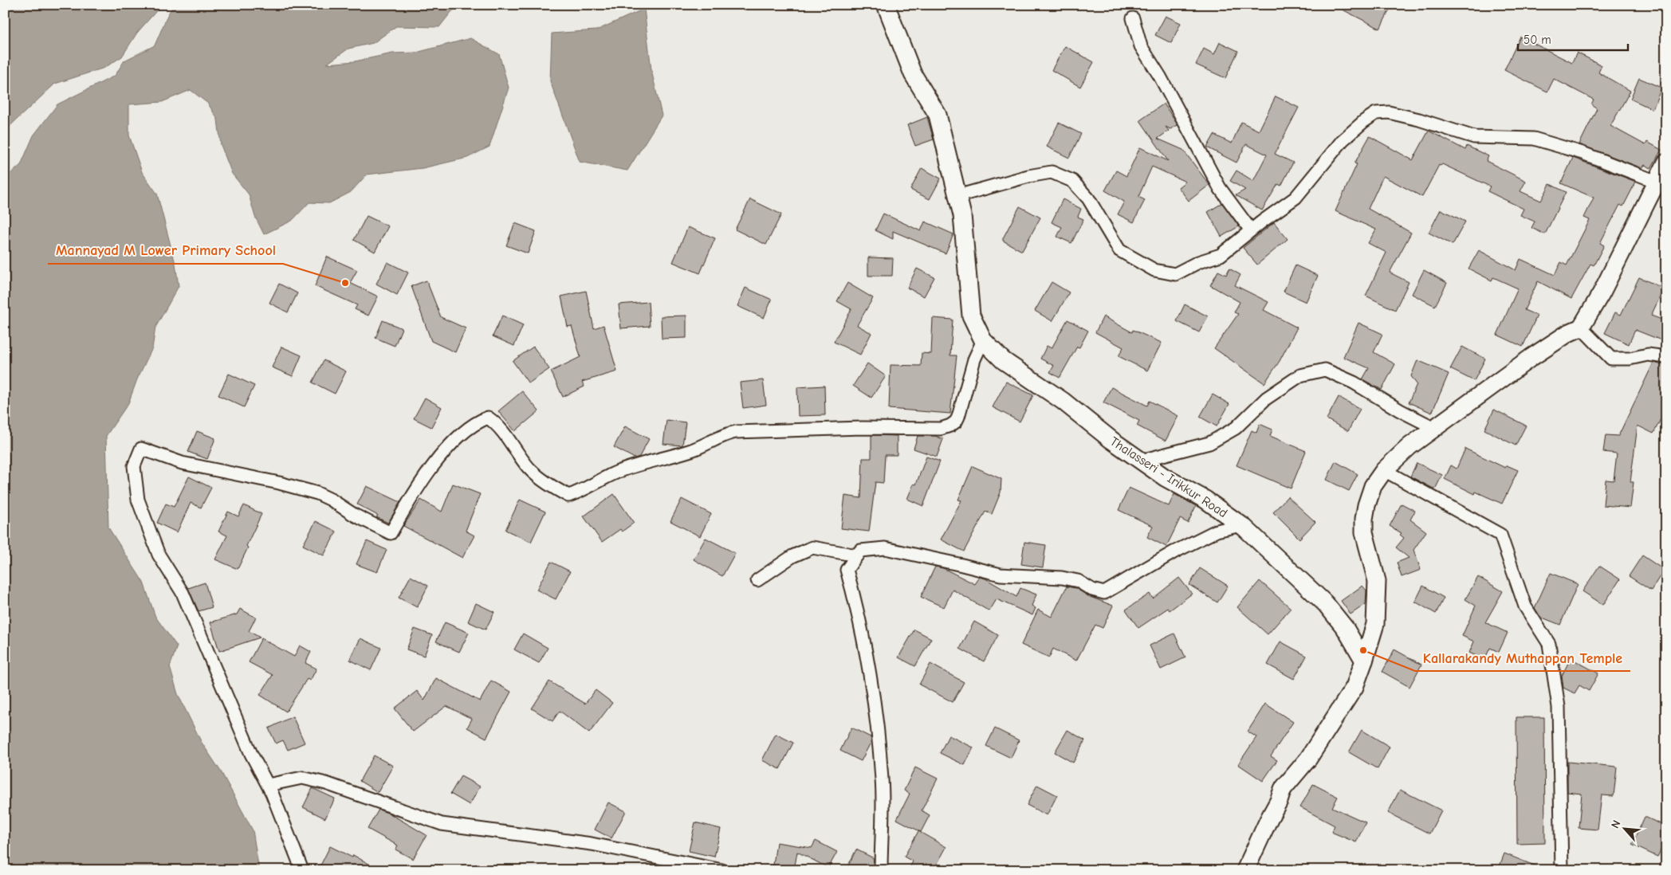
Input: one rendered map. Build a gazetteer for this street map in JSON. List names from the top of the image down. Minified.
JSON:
{"streets":{"main road":["Thalasseri - Irikkur Road"]},"places":["Mannayad M Lower Primary School","Kallarakandy Muthappan Temple"],"scale_bar":"50 m","north":"top left"}
